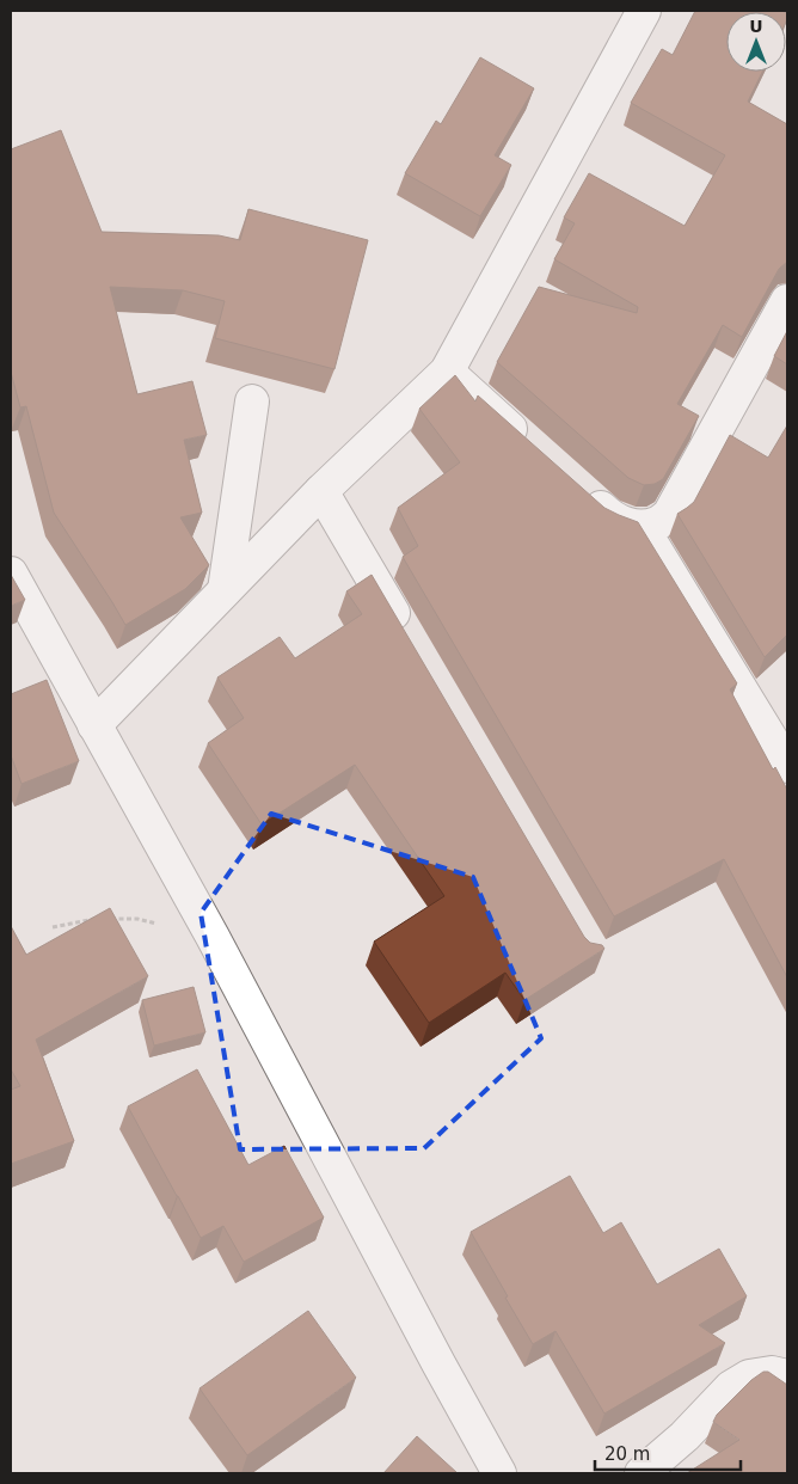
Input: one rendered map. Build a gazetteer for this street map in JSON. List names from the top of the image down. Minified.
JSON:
{"scale_bar":"20 m","north":"top"}
